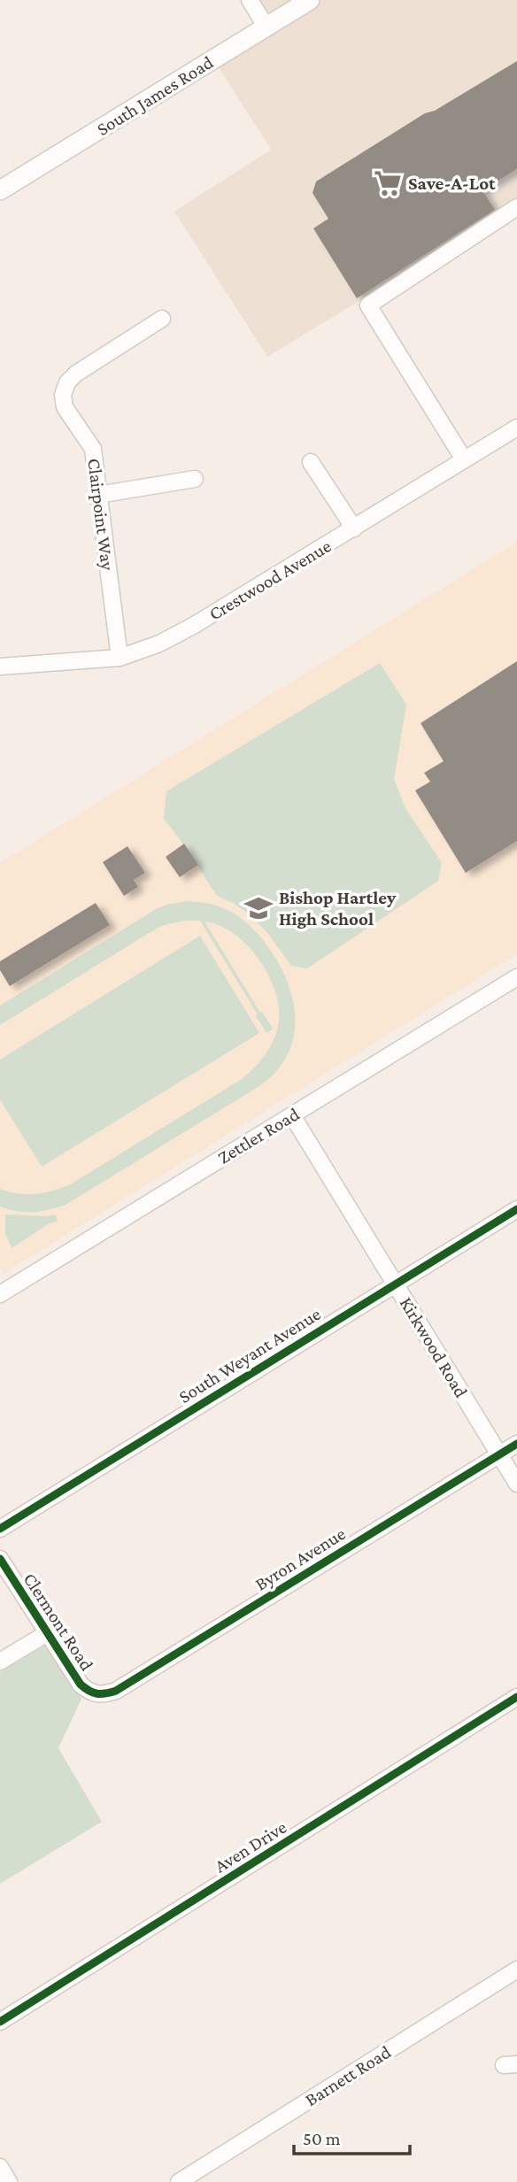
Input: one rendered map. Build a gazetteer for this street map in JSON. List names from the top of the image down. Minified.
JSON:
{"streets":{"main road":["South James Road"],"street":["Clairpoint Way","Crestwood Avenue","Zettler Road","Kirkwood Road","South Weyant Avenue","Byron Avenue","Clermont Road","Aven Drive","Barnett Road"]},"crossings":[["Clairpoint Way","Crestwood Avenue"],["Zettler Road","Kirkwood Road"],["Kirkwood Road","South Weyant Avenue"],["Kirkwood Road","Byron Avenue"],["Byron Avenue","Clermont Road"]],"places":{"supermarket":["Save-A-Lot"],"school or university":["Bishop Hartley High School"]},"scale_bar":"50 m"}
